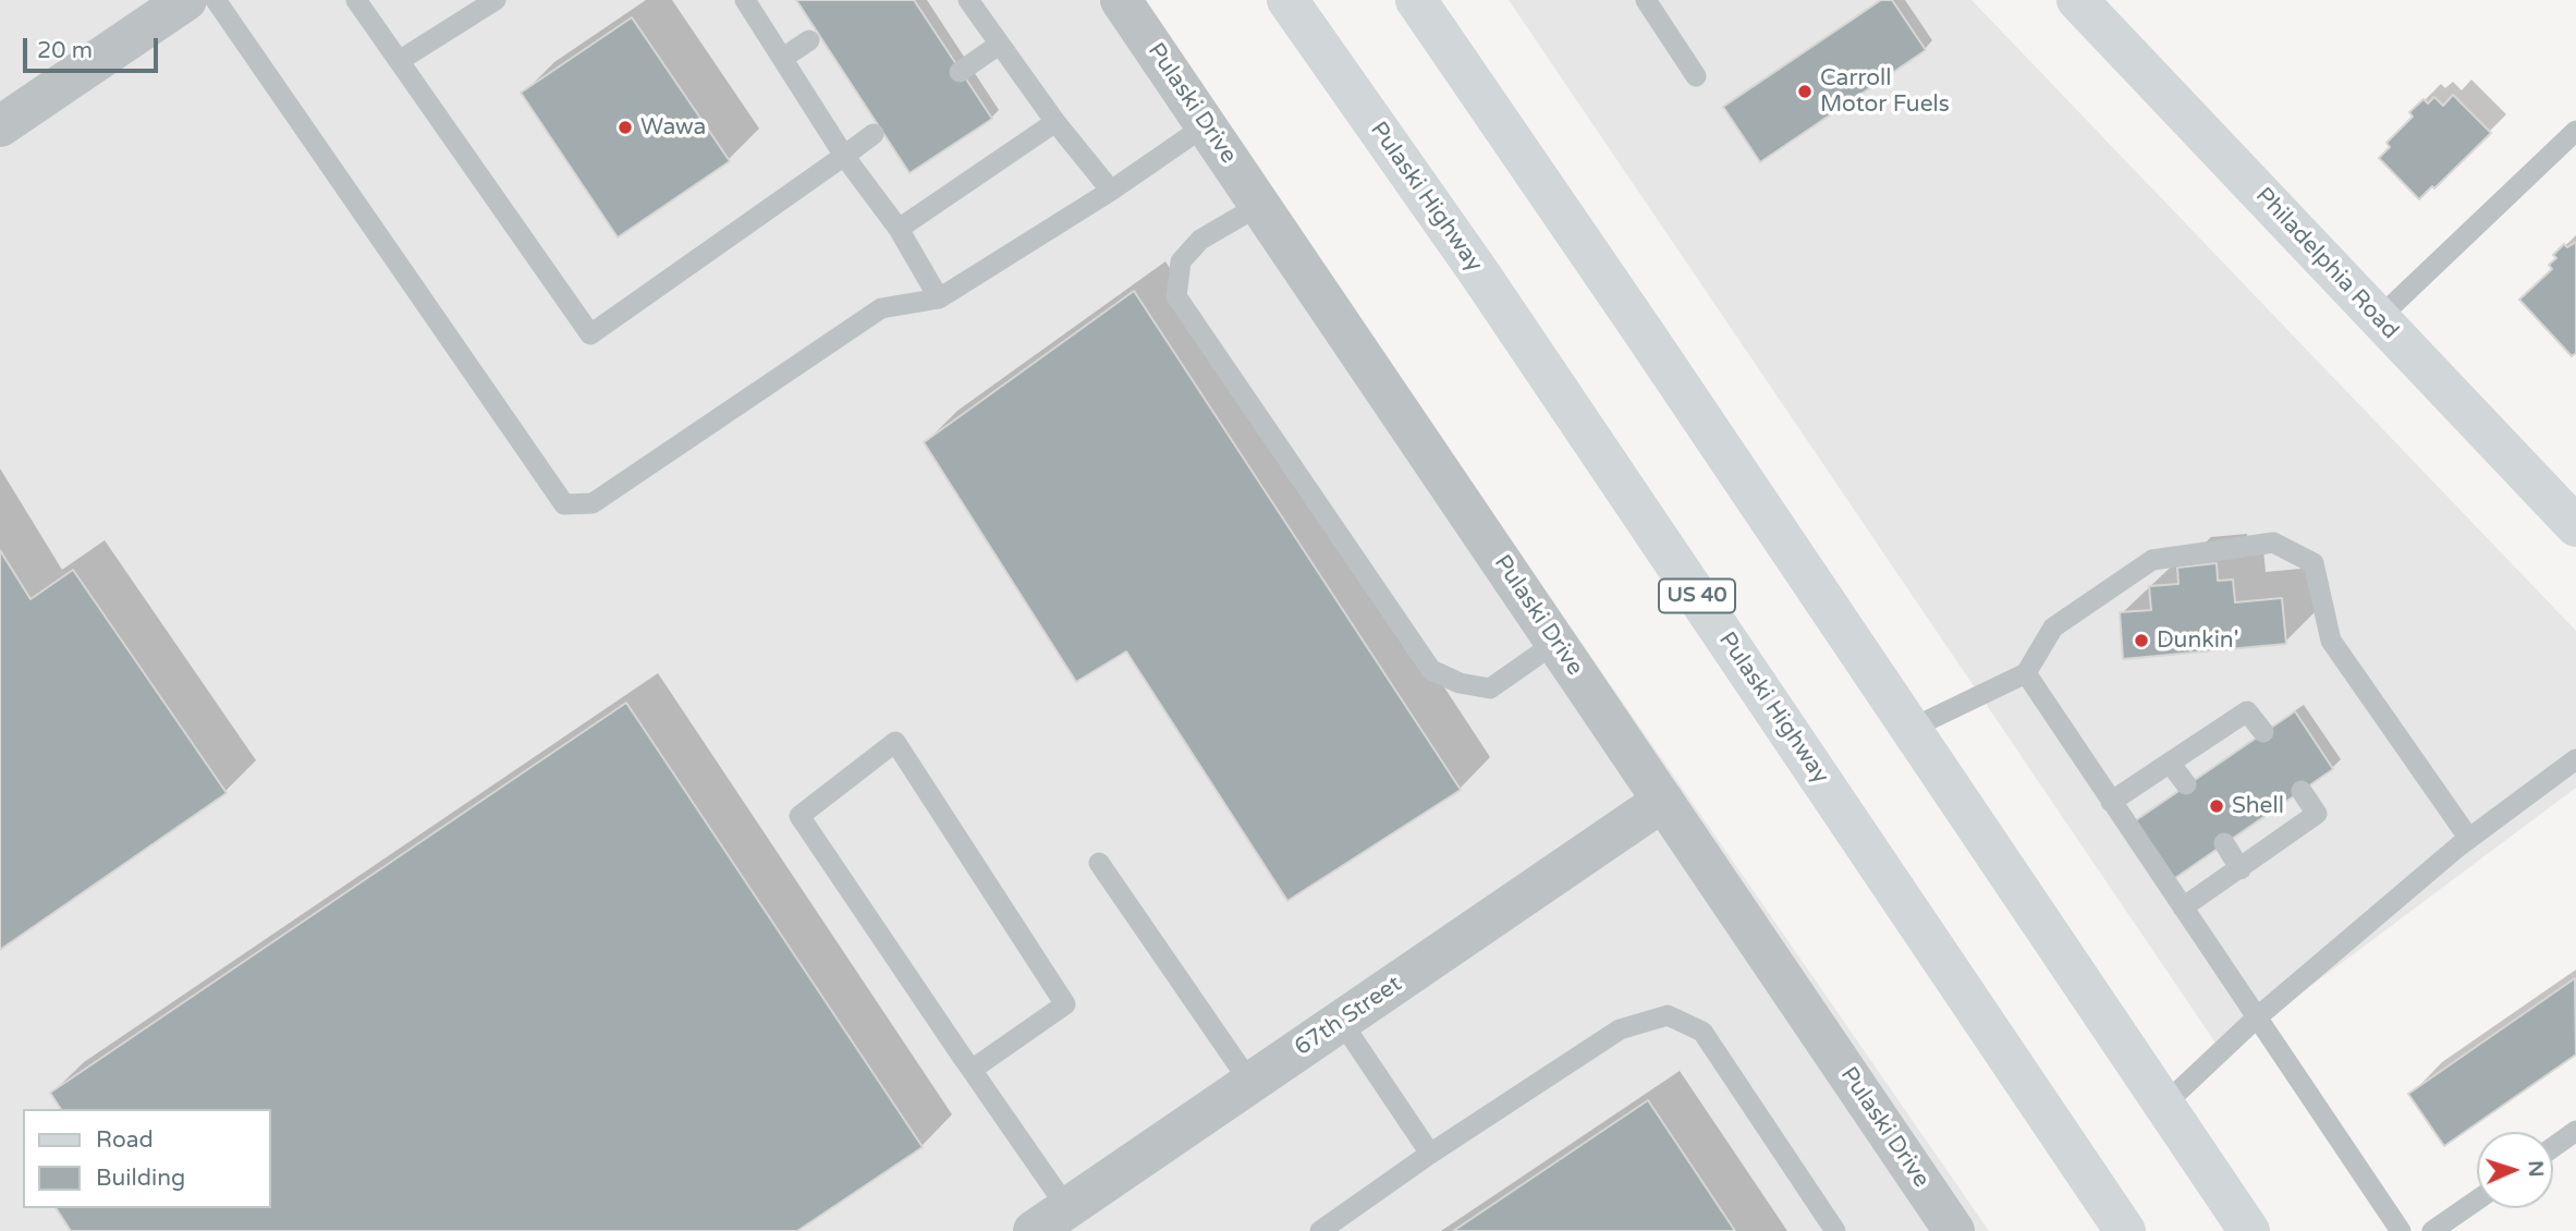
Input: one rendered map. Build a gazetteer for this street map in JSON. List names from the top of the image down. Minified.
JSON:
{"streets":{"main road":["Pulaski Highway","Philadelphia Road","US 40"],"street":["Pulaski Drive","67th Street"]},"crossings":[["Pulaski Drive","67th Street"]],"places":["Carroll Motor Fuels","Wawa","Dunkin'","Shell"],"legend":["Road","Building"],"scale_bar":"20 m","north":"right"}
